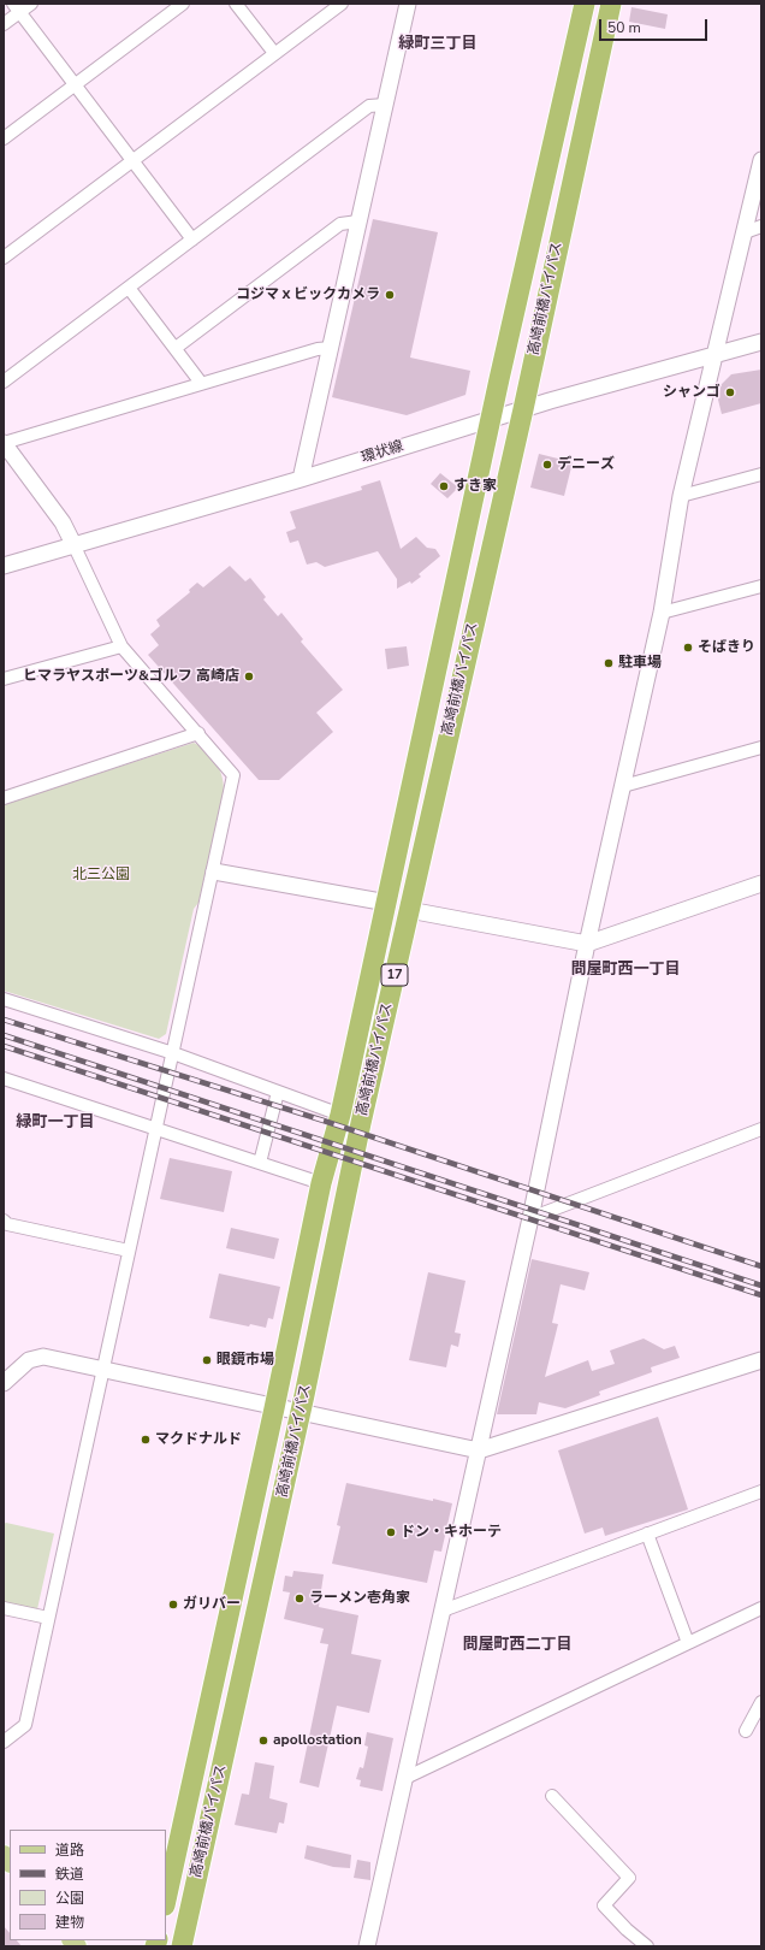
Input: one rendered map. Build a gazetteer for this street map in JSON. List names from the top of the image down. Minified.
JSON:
{"streets":{"highway":["高崎前橋バイパス","17"],"street":["環状線"]},"crossings":[["高崎前橋バイパス","環状線"]],"districts":["緑町三丁目","問屋町西一丁目","緑町一丁目","問屋町西二丁目"],"parks":["北三公園"],"places":["コジマｘビックカメラ","シャンゴ","デニーズ","すき家","そばきり","駐車場","ヒマラヤスポーツ&ゴルフ 高崎店","眼鏡市場","マクドナルド","ドン・キホーテ","ラーメン壱角家","ガリバー","apollostation"],"legend":["道路","鉄道","公園","建物"],"scale_bar":"50 m"}
